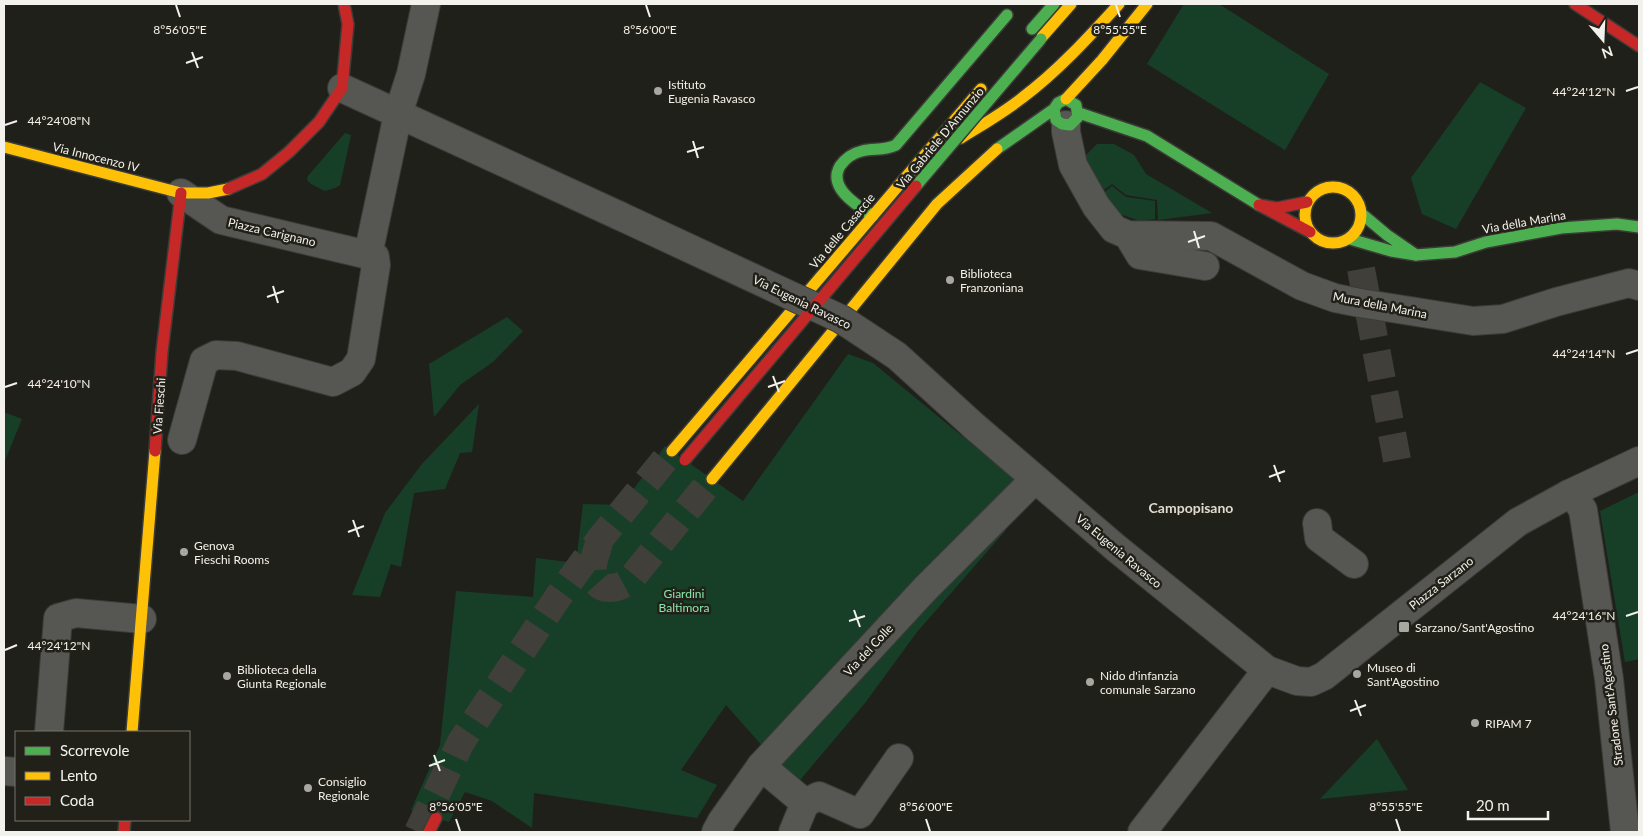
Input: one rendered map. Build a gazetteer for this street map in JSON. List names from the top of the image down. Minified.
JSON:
{"streets":{"main road":["Via Gabriele D'Annunzio","Via Innocenzo IV","Via della Marina","Via delle Casaccie","Via Fieschi"],"street":["Piazza Carignano","Via Eugenia Ravasco","Mura della Marina","Piazza Sarzano","Via del Colle","Stradone Sant'Agostino"]},"crossings":[["Via Innocenzo IV","Piazza Carignano"],["Via Innocenzo IV","Via Fieschi"],["Piazza Carignano","Via Fieschi"],["Via Eugenia Ravasco","Piazza Sarzano"],["Via Eugenia Ravasco","Via del Colle"],["Piazza Sarzano","Stradone Sant'Agostino"]],"districts":["Campopisano"],"parks":["Giardini Baltimora"],"places":{"other":["Istituto Eugenia Ravasco","Biblioteca Franzoniana","Genova Fieschi Rooms","Museo di Sant'Agostino","Biblioteca della Giunta Regionale","Nido d'infanzia comunale Sarzano","RIPAM 7","Consiglio Regionale"],"transit":["Sarzano/Sant'Agostino"]},"legend":["Scorrevole","Lento","Coda"],"scale_bar":"20 m","north":"bottom","coordinates":["8°56'05\"E","8°56'00\"E","8°55'55\"E","44°24'12\"N","44°24'08\"N","44°24'14\"N","44°24'10\"N","44°24'16\"N"]}
